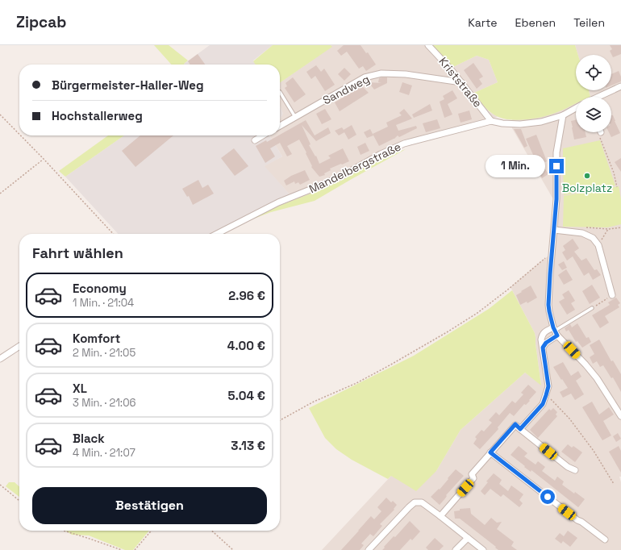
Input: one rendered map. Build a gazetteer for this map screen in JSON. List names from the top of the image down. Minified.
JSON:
{"streets":{"street":["Kriststraße","Sandweg","Mandelbergstraße"]},"crossings":[["Kriststraße","Sandweg"],["Kriststraße","Mandelbergstraße"]],"places":["Bolzplatz"],"page":{"header":"Zipcab","nav":["Karte","Ebenen","Teilen"],"banner":["Bürgermeister-Haller-Weg","Hochstallerweg"],"bubble":"1 Min.","heading":"Fahrt wählen","list":[{"name":"Economy","note":"1 Min. · 21:04","value":"2.96 €"},{"name":"Komfort","note":"2 Min. · 21:05","value":"4.00 €"},{"name":"XL","note":"3 Min. · 21:06","value":"5.04 €"},{"name":"Black","note":"4 Min. · 21:07","value":"3.13 €"}],"buttons":"Bestätigen"}}
